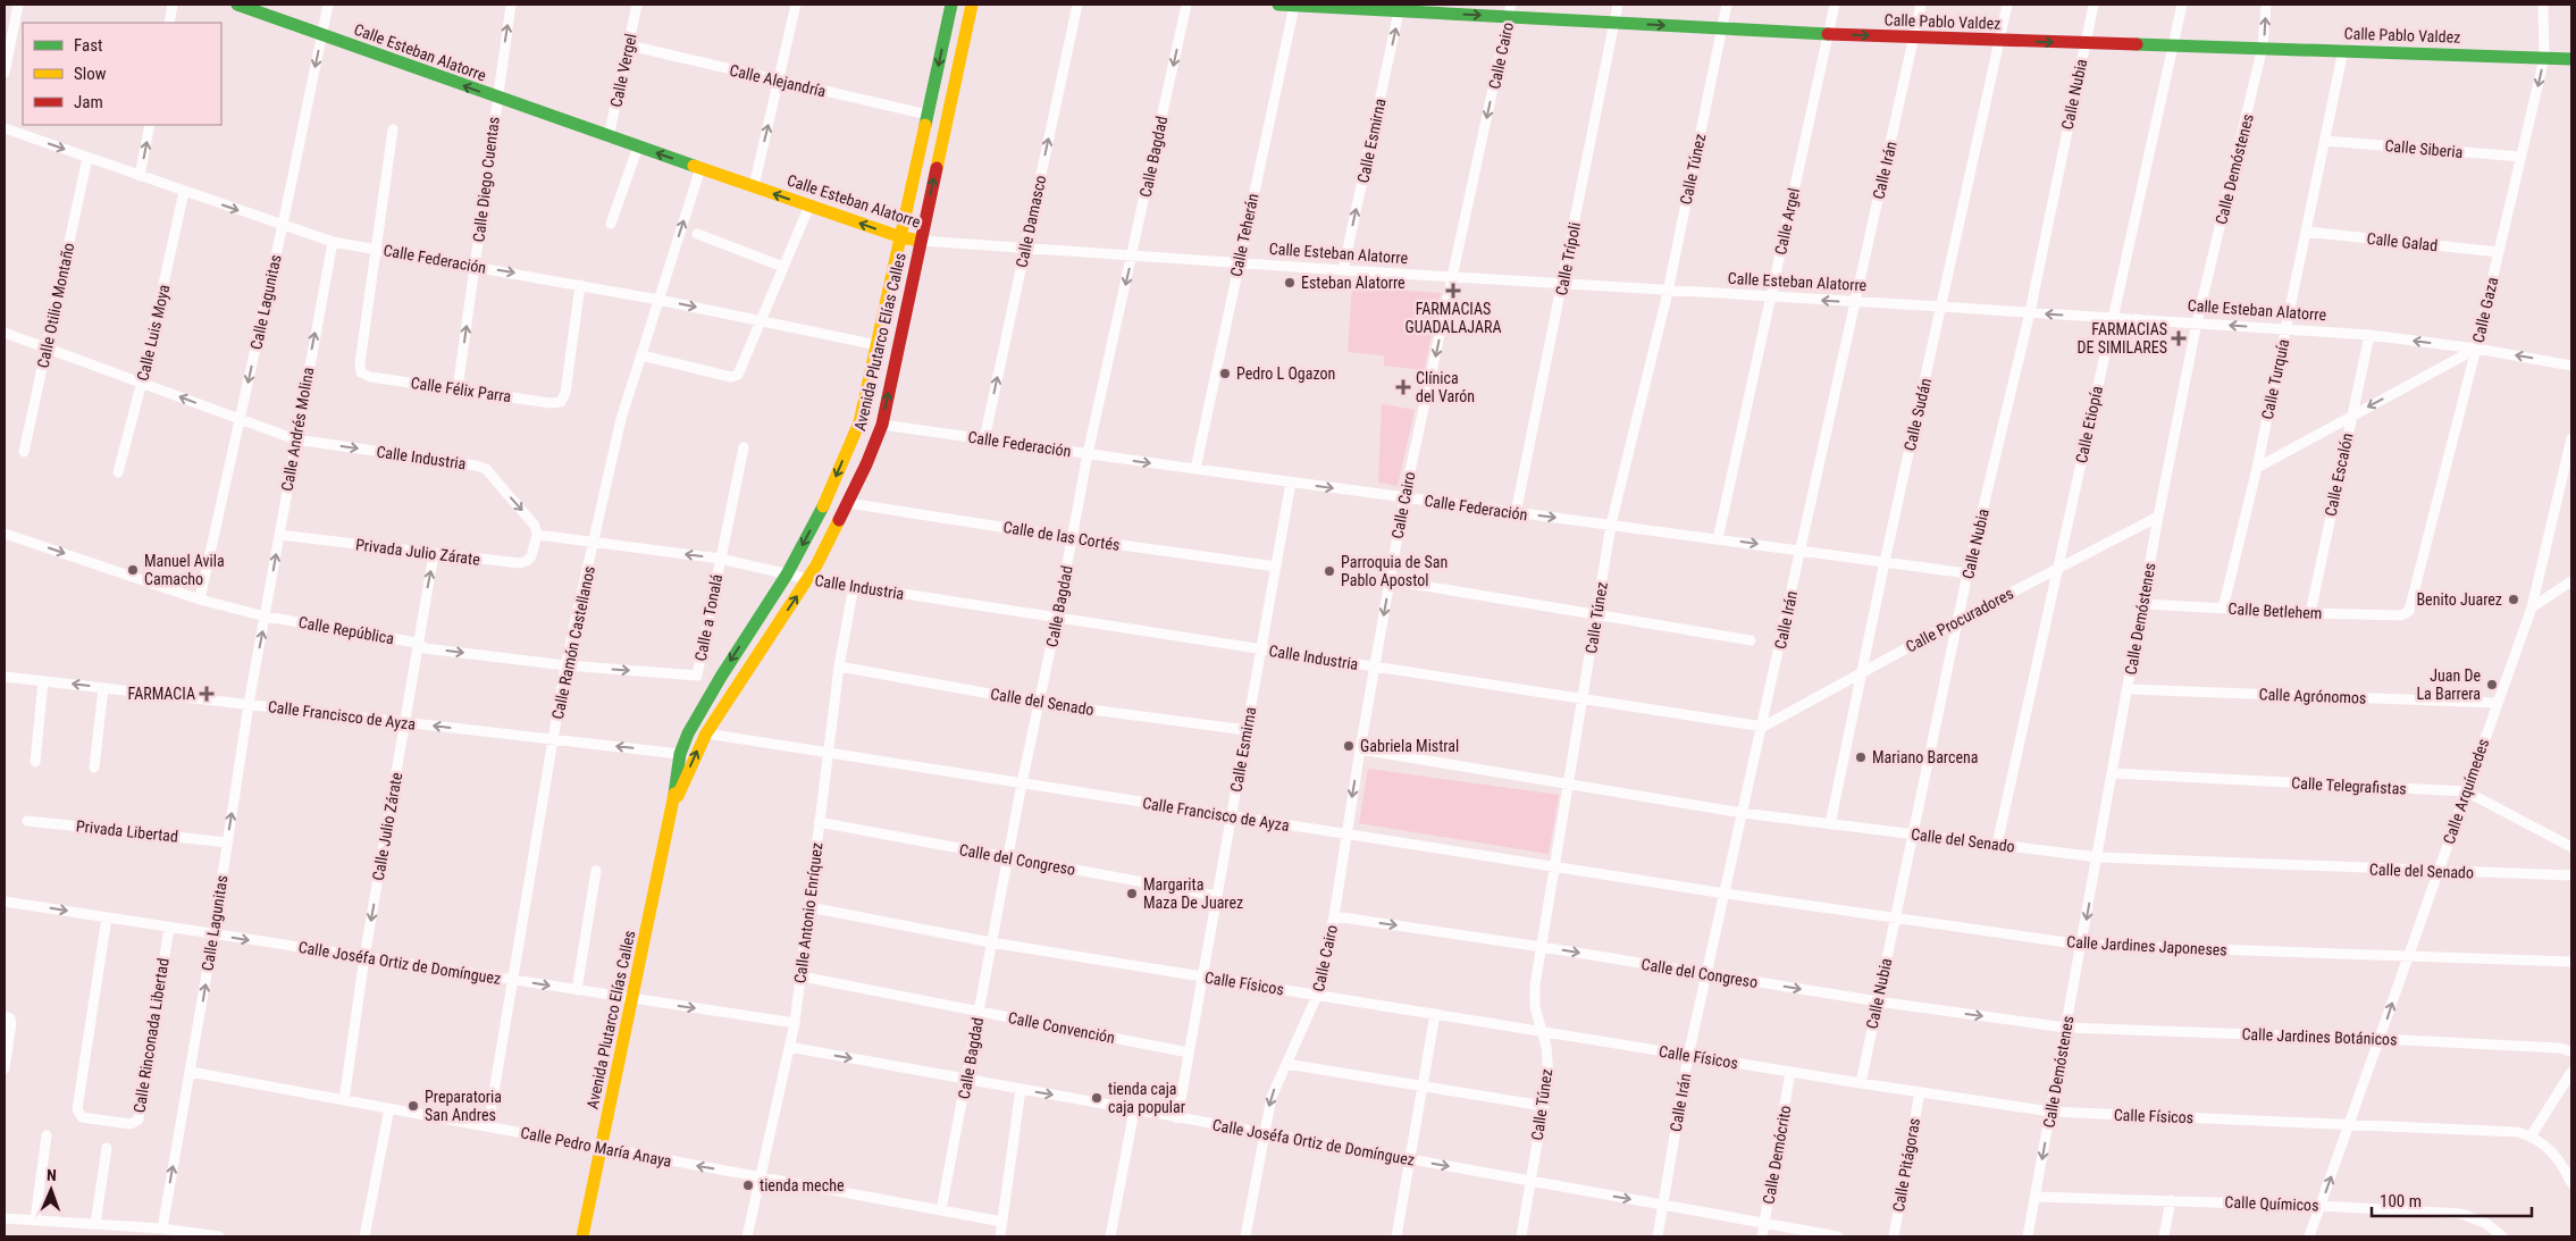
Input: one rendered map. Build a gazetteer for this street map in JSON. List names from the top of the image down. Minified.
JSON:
{"streets":{"main road":["Calle Pablo Valdez","Calle Esteban Alatorre","Avenida Plutarco Elías Calles"],"street":["Calle Cairo","Calle Vergel","Calle Alejandría","Calle Nubia","Calle Esmirna","Calle Siberia","Calle Bagdad","Calle Túnez","Calle Demóstenes","Calle Irán","Calle Diego Cuentas","Calle Damasco","Calle Argel","Calle Teherán","Calle Galad","Calle Federación","Calle Trípoli","Calle Lagunitas","Calle Otilio Montaño","Calle Gaza","Calle Luis Moya","Calle Turquía","Calle Félix Parra","Calle Sudán","Calle Etiopía","Calle Andrés Molina","Calle Industria","Calle Escalón","Calle de las Cortés","Privada Julio Zárate","Calle Betlehem","Calle a Tonalá","Calle Procuradores","Calle República","Calle Ramón Castellanos","Calle Agrónomos","Calle del Senado","Calle Francisco de Ayza","Calle Telegrafistas","Calle Arquímedes","Calle Julio Zárate","Privada Libertad","Calle del Congreso","Calle Antonio Enríquez","Calle Jardines Japoneses","Calle Joséfa Ortiz de Domínguez","Calle Físicos","Calle Convención","Calle Rinconada Libertad","Calle Jardines Botánicos","Calle Pedro María Anaya","Calle Demócrito","Calle Pitágoras","Calle Químicos"]},"crossings":[["Calle Pablo Valdez","Calle Cairo"],["Calle Pablo Valdez","Calle Nubia"],["Calle Pablo Valdez","Calle Esmirna"],["Calle Pablo Valdez","Calle Túnez"],["Calle Pablo Valdez","Calle Demóstenes"],["Calle Pablo Valdez","Calle Irán"],["Calle Pablo Valdez","Calle Argel"],["Calle Pablo Valdez","Calle Teherán"],["Calle Pablo Valdez","Calle Trípoli"],["Calle Pablo Valdez","Calle Gaza"],["Calle Pablo Valdez","Calle Turquía"],["Calle Pablo Valdez","Calle Sudán"],["Calle Pablo Valdez","Calle Etiopía"],["Calle Esteban Alatorre","Calle Cairo"],["Calle Esteban Alatorre","Calle Vergel"],["Calle Esteban Alatorre","Calle Nubia"],["Calle Esteban Alatorre","Calle Esmirna"],["Calle Esteban Alatorre","Calle Bagdad"],["Calle Esteban Alatorre","Calle Túnez"],["Calle Esteban Alatorre","Calle Demóstenes"],["Calle Esteban Alatorre","Calle Irán"],["Calle Esteban Alatorre","Calle Diego Cuentas"],["Calle Esteban Alatorre","Calle Damasco"],["Calle Esteban Alatorre","Calle Argel"],["Calle Esteban Alatorre","Calle Teherán"],["Calle Esteban Alatorre","Calle Trípoli"],["Calle Esteban Alatorre","Calle Lagunitas"],["Calle Esteban Alatorre","Calle Gaza"],["Calle Esteban Alatorre","Avenida Plutarco Elías Calles"],["Calle Esteban Alatorre","Calle Turquía"],["Calle Esteban Alatorre","Calle Sudán"],["Calle Esteban Alatorre","Calle Etiopía"],["Calle Esteban Alatorre","Calle Escalón"],["Calle Esteban Alatorre","Calle Ramón Castellanos"],["Calle Cairo","Calle Federación"],["Calle Cairo","Calle Industria"],["Calle Cairo","Calle del Senado"],["Calle Cairo","Calle Francisco de Ayza"],["Calle Cairo","Calle del Congreso"],["Calle Cairo","Calle Joséfa Ortiz de Domínguez"],["Calle Cairo","Calle Físicos"],["Calle Vergel","Calle Alejandría"],["Calle Alejandría","Avenida Plutarco Elías Calles"],["Calle Nubia","Calle Federación"],["Calle Nubia","Calle Procuradores"],["Calle Nubia","Calle del Senado"],["Calle Nubia","Calle del Congreso"],["Calle Nubia","Calle Jardines Japoneses"],["Calle Nubia","Calle Físicos"],["Calle Esmirna","Calle Federación"],["Calle Esmirna","Calle Industria"],["Calle Esmirna","Calle de las Cortés"],["Calle Esmirna","Calle del Senado"],["Calle Esmirna","Calle Francisco de Ayza"],["Calle Esmirna","Calle del Congreso"],["Calle Esmirna","Calle Joséfa Ortiz de Domínguez"],["Calle Esmirna","Calle Físicos"],["Calle Esmirna","Calle Convención"],["Calle Siberia","Calle Gaza"],["Calle Siberia","Calle Turquía"],["Calle Bagdad","Calle Federación"],["Calle Bagdad","Calle Industria"],["Calle Bagdad","Calle de las Cortés"],["Calle Bagdad","Calle del Senado"],["Calle Bagdad","Calle Francisco de Ayza"],["Calle Bagdad","Calle del Congreso"],["Calle Bagdad","Calle Joséfa Ortiz de Domínguez"],["Calle Bagdad","Calle Físicos"],["Calle Bagdad","Calle Convención"],["Calle Bagdad","Calle Pedro María Anaya"],["Calle Túnez","Calle Federación"],["Calle Túnez","Calle Industria"],["Calle Túnez","Calle del Senado"],["Calle Túnez","Calle Francisco de Ayza"],["Calle Túnez","Calle del Congreso"],["Calle Túnez","Calle Joséfa Ortiz de Domínguez"],["Calle Túnez","Calle Físicos"],["Calle Demóstenes","Calle Betlehem"],["Calle Demóstenes","Calle Procuradores"],["Calle Demóstenes","Calle Agrónomos"],["Calle Demóstenes","Calle del Senado"],["Calle Demóstenes","Calle Telegrafistas"],["Calle Demóstenes","Calle del Congreso"],["Calle Demóstenes","Calle Jardines Japoneses"],["Calle Demóstenes","Calle Físicos"],["Calle Demóstenes","Calle Jardines Botánicos"],["Calle Demóstenes","Calle Químicos"],["Calle Irán","Calle Federación"],["Calle Irán","Calle Industria"],["Calle Irán","Calle Procuradores"],["Calle Irán","Calle del Senado"],["Calle Irán","Calle Francisco de Ayza"],["Calle Irán","Calle del Congreso"],["Calle Irán","Calle Jardines Japoneses"],["Calle Irán","Calle Joséfa Ortiz de Domínguez"],["Calle Irán","Calle Físicos"],["Calle Diego Cuentas","Calle Federación"],["Calle Diego Cuentas","Calle Félix Parra"],["Calle Damasco","Calle Federación"],["Calle Argel","Calle Federación"],["Calle Teherán","Calle Federación"],["Calle Galad","Calle Gaza"],["Calle Galad","Calle Turquía"],["Calle Federación","Calle Trípoli"],["Calle Federación","Calle Lagunitas"],["Calle Federación","Calle Otilio Montaño"],["Calle Federación","Calle Luis Moya"],["Calle Federación","Avenida Plutarco Elías Calles"],["Calle Federación","Calle Félix Parra"],["Calle Federación","Calle Sudán"],["Calle Federación","Calle Andrés Molina"],["Calle Federación","Calle Ramón Castellanos"],["Calle Lagunitas","Calle Andrés Molina"],["Calle Lagunitas","Calle Industria"],["Calle Lagunitas","Calle República"],["Calle Lagunitas","Calle Francisco de Ayza"],["Calle Lagunitas","Privada Libertad"],["Calle Lagunitas","Calle Joséfa Ortiz de Domínguez"],["Calle Lagunitas","Calle Pedro María Anaya"],["Calle Otilio Montaño","Calle Industria"],["Calle Gaza","Calle Betlehem"],["Calle Luis Moya","Calle Industria"],["Avenida Plutarco Elías Calles","Calle Industria"],["Avenida Plutarco Elías Calles","Calle de las Cortés"],["Avenida Plutarco Elías Calles","Calle Francisco de Ayza"],["Avenida Plutarco Elías Calles","Calle Joséfa Ortiz de Domínguez"],["Avenida Plutarco Elías Calles","Calle Pedro María Anaya"],["Calle Turquía","Calle Betlehem"],["Calle Sudán","Calle Procuradores"],["Calle Sudán","Calle del Senado"],["Calle Etiopía","Calle Procuradores"],["Calle Etiopía","Calle del Senado"],["Calle Andrés Molina","Calle Industria"],["Calle Andrés Molina","Privada Julio Zárate"],["Calle Andrés Molina","Calle República"],["Calle Industria","Privada Julio Zárate"],["Calle Industria","Calle a Tonalá"],["Calle Industria","Calle Procuradores"],["Calle Industria","Calle Ramón Castellanos"],["Calle Industria","Calle Antonio Enríquez"],["Calle Escalón","Calle Betlehem"],["Privada Julio Zárate","Calle Julio Zárate"],["Calle a Tonalá","Calle República"],["Calle República","Calle Ramón Castellanos"],["Calle República","Calle Julio Zárate"],["Calle Ramón Castellanos","Calle Francisco de Ayza"],["Calle Ramón Castellanos","Calle Joséfa Ortiz de Domínguez"],["Calle Ramón Castellanos","Calle Pedro María Anaya"],["Calle Agrónomos","Calle Arquímedes"],["Calle del Senado","Calle Arquímedes"],["Calle del Senado","Calle Antonio Enríquez"],["Calle Francisco de Ayza","Calle Julio Zárate"],["Calle Francisco de Ayza","Calle Antonio Enríquez"],["Calle Francisco de Ayza","Calle Jardines Japoneses"],["Calle Telegrafistas","Calle Arquímedes"],["Calle Arquímedes","Calle Jardines Japoneses"],["Calle Arquímedes","Calle Físicos"],["Calle Arquímedes","Calle Jardines Botánicos"],["Calle Arquímedes","Calle Químicos"],["Calle Julio Zárate","Calle Joséfa Ortiz de Domínguez"],["Calle Julio Zárate","Calle Pedro María Anaya"],["Calle del Congreso","Calle Antonio Enríquez"],["Calle del Congreso","Calle Jardines Botánicos"],["Calle Antonio Enríquez","Calle Joséfa Ortiz de Domínguez"],["Calle Antonio Enríquez","Calle Físicos"],["Calle Antonio Enríquez","Calle Convención"],["Calle Antonio Enríquez","Calle Pedro María Anaya"],["Calle Joséfa Ortiz de Domínguez","Calle Rinconada Libertad"],["Calle Joséfa Ortiz de Domínguez","Calle Demócrito"],["Calle Físicos","Calle Demócrito"],["Calle Físicos","Calle Pitágoras"]],"one_way":["Calle Esteban Alatorre","Calle Cairo","Calle Bagdad","Calle Diego Cuentas","Calle Damasco","Calle Federación","Calle Andrés Molina","Calle República","Calle del Congreso","Calle Joséfa Ortiz de Domínguez"],"places":{"other":["Esteban Alatorre","Pedro L Ogazon","Manuel Avila Camacho","Parroquia de San Pablo Apostol","Benito Juarez","Juan De La Barrera","Gabriela Mistral","Mariano Barcena","Margarita Maza De Juarez","tienda caja caja popular","Preparatoria San Andres","tienda meche"],"health":["FARMACIAS GUADALAJARA","FARMACIAS DE SIMILARES","Clínica del Varón","FARMACIA"]},"legend":["Fast","Slow","Jam"],"scale_bar":"100 m","north":"top"}
